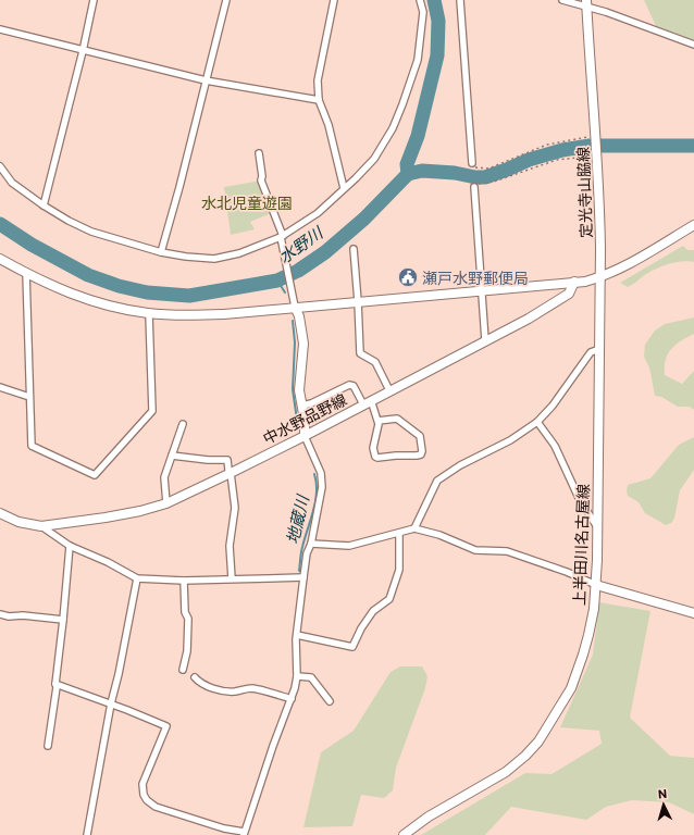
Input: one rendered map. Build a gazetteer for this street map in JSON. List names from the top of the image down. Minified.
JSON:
{"streets":{"main road":["定光寺山脇線","中水野品野線","上半田川名古屋線"]},"crossings":[["定光寺山脇線","上半田川名古屋線"]],"water":["水野川","地蔵川"],"parks":["水北児童遊園"],"places":{"public building":["瀬戸水野郵便局"]},"north":"top"}
